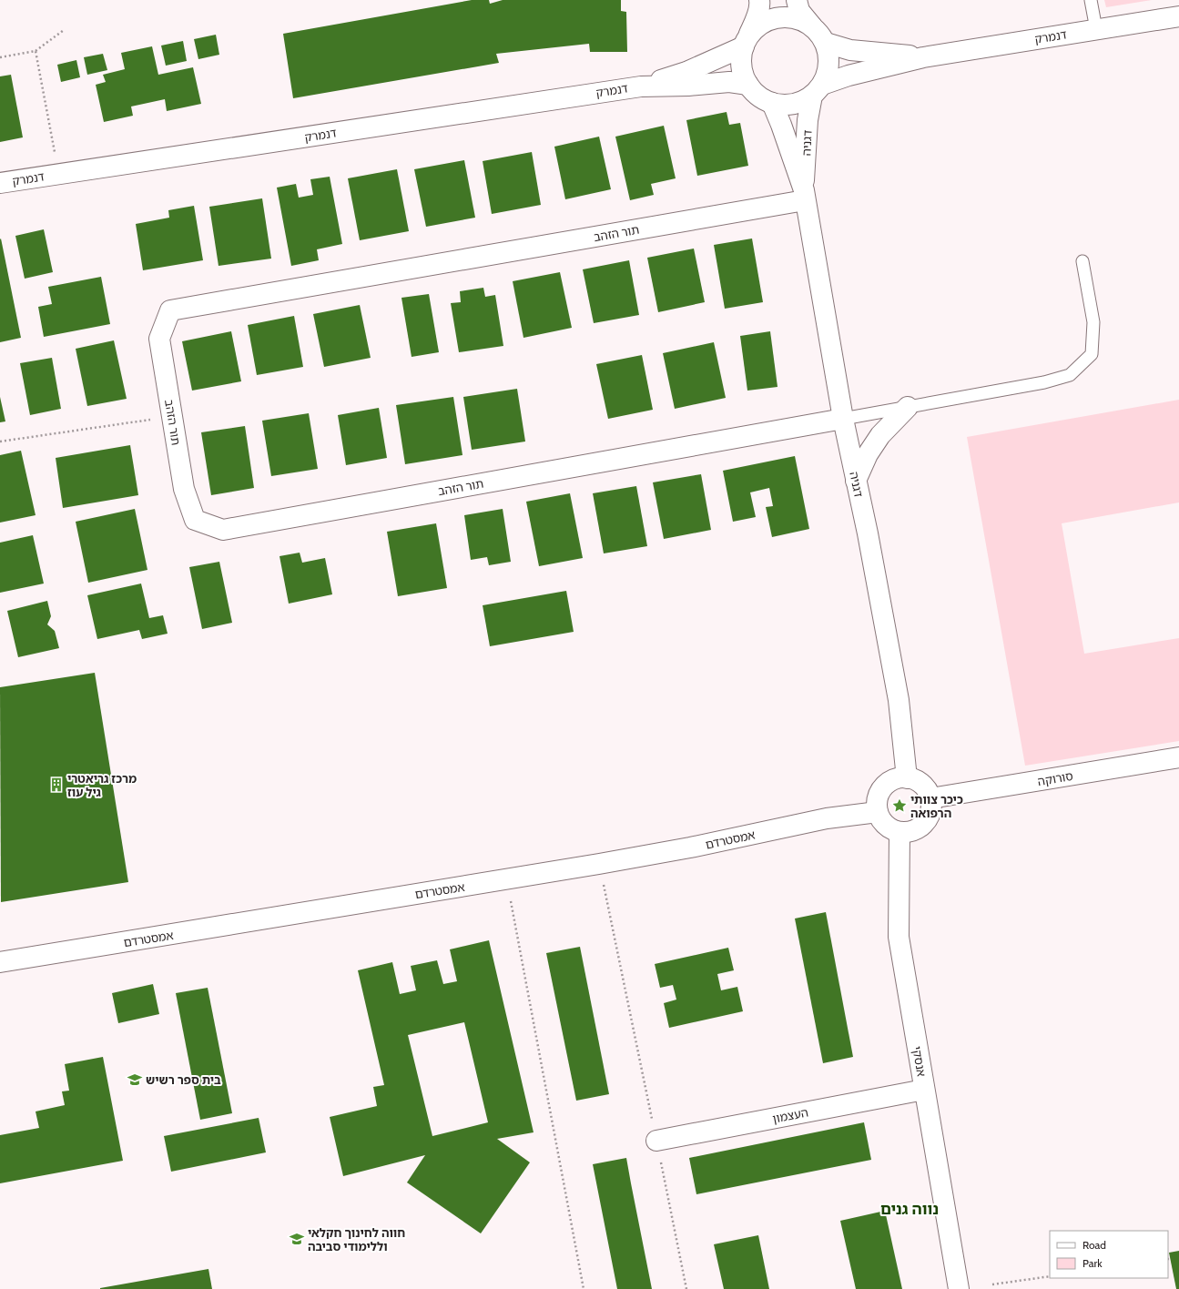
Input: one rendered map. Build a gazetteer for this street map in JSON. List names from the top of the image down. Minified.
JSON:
{"streets":{"street":["דנמרק","דגניה","תור הזהב","סורוקה","אמסטרדם","אנסקי","העצמון"]},"crossings":[["דנמרק","דגניה"],["דגניה","תור הזהב"],["דגניה","סורוקה"],["דגניה","אמסטרדם"],["דגניה","אנסקי"],["סורוקה","אמסטרדם"],["סורוקה","אנסקי"],["אמסטרדם","אנסקי"],["אנסקי","העצמון"]],"districts":["נווה גנים"],"places":{"building":["מרכז גריאטרי גיל עוז"],"place":["כיכר צוותי הרפואה"],"school or university":["בית ספר רשיש","חווה לחינוך חקלאי וללימודי סביבה"]},"legend":["Road","Park"]}
